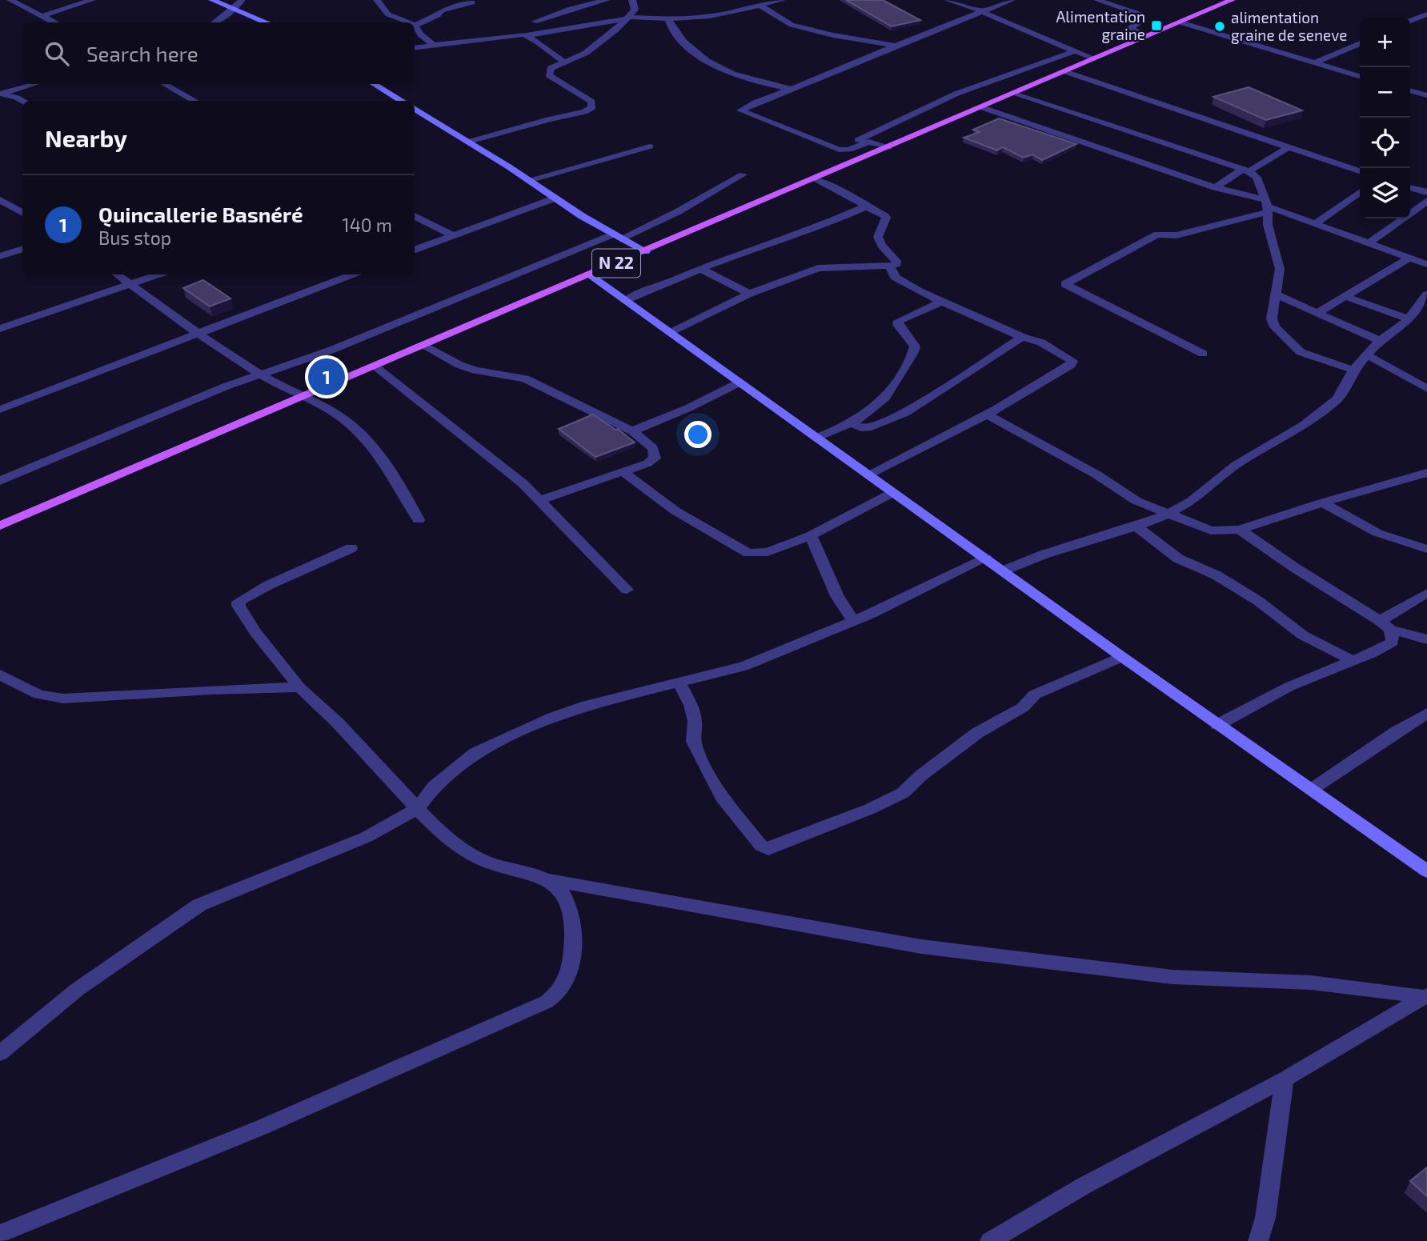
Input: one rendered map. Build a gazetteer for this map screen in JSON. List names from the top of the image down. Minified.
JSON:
{"streets":{"main road":["N 22"]},"places":{"transit":["Alimentation graine"],"other":["alimentation graine de seneve"]},"page":{"map_buttons":["+","−"],"search":"Search here","heading":"Nearby","list":[{"mark":"1","name":"Quincallerie Basnéré","note":"Bus stop","value":"140 m"}],"pins":"1"}}
